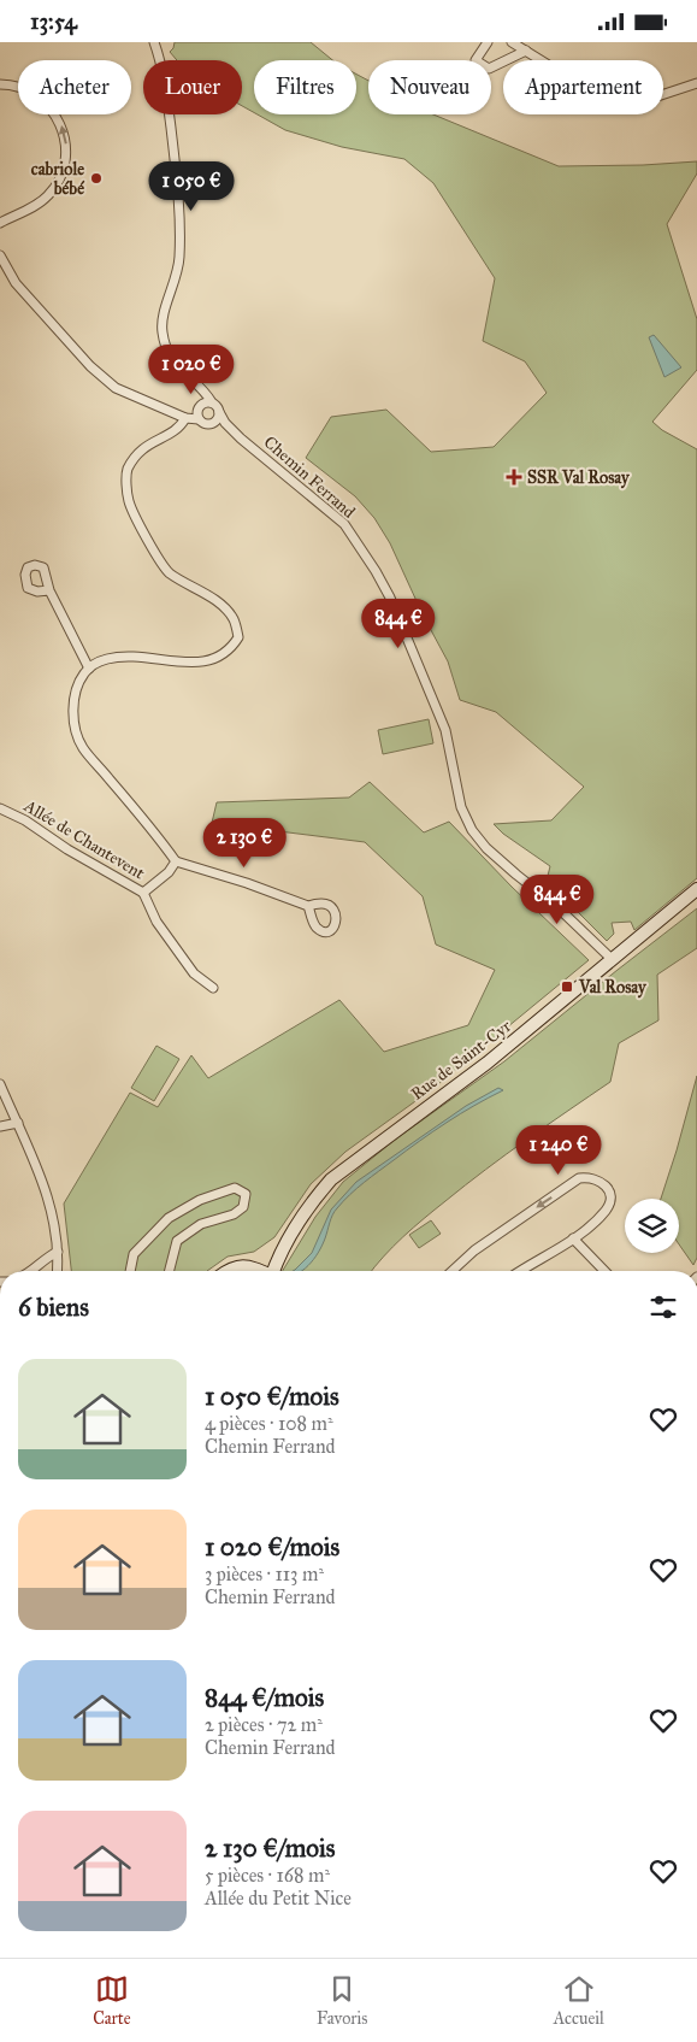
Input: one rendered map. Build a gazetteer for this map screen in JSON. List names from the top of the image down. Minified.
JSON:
{"streets":{"main road":["Rue de Saint-Cyr"],"street":["Chemin Ferrand","Allée de Chantevent"]},"crossings":[["Chemin Ferrand","Rue de Saint-Cyr"]],"places":{"other":["cabriole bébé"],"health":["SSR Val Rosay"],"transit":["Val Rosay"]},"page":{"status":"13:54","chip":["Acheter","Louer","Filtres","Nouveau","Appartement"],"price":["1 050 €","1 020 €","844 €","2 130 €","844 €","1 240 €"],"heading":"6 biens","list":[{"name":"1 050 €/mois","note":"4 pièces · 108 m² · Chemin Ferrand"},{"name":"1 020 €/mois","note":"3 pièces · 113 m² · Chemin Ferrand"},{"name":"844 €/mois","note":"2 pièces · 72 m² · Chemin Ferrand"},{"name":"2 130 €/mois","note":"5 pièces · 168 m² · Allée du Petit Nice"}],"tabs":["Carte","Favoris","Accueil"]}}
